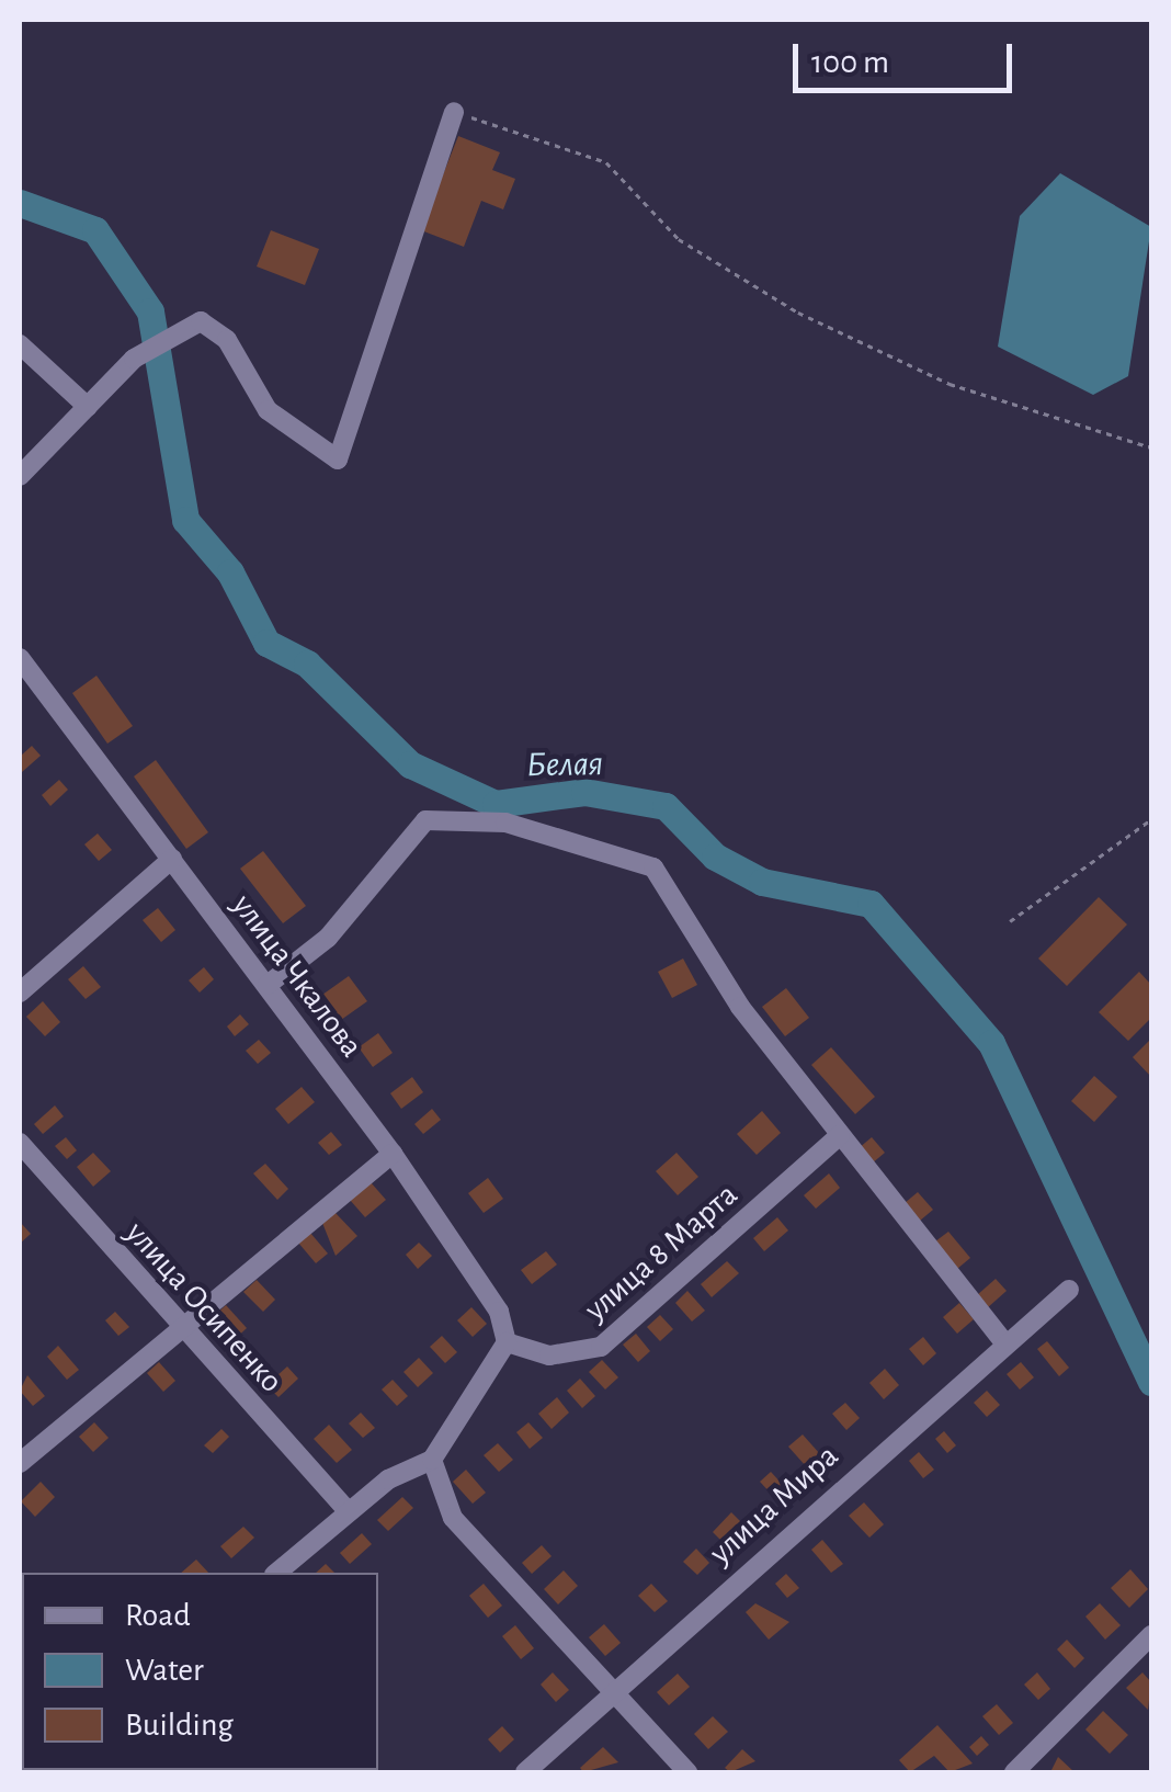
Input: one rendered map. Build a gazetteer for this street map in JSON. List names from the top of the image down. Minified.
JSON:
{"streets":{"street":["улица Чкалова","улица 8 Марта","улица Осипенко","улица Мира"]},"crossings":[["улица Чкалова","улица 8 Марта"]],"water":["Белая"],"legend":["Road","Water","Building"],"scale_bar":"100 m"}
